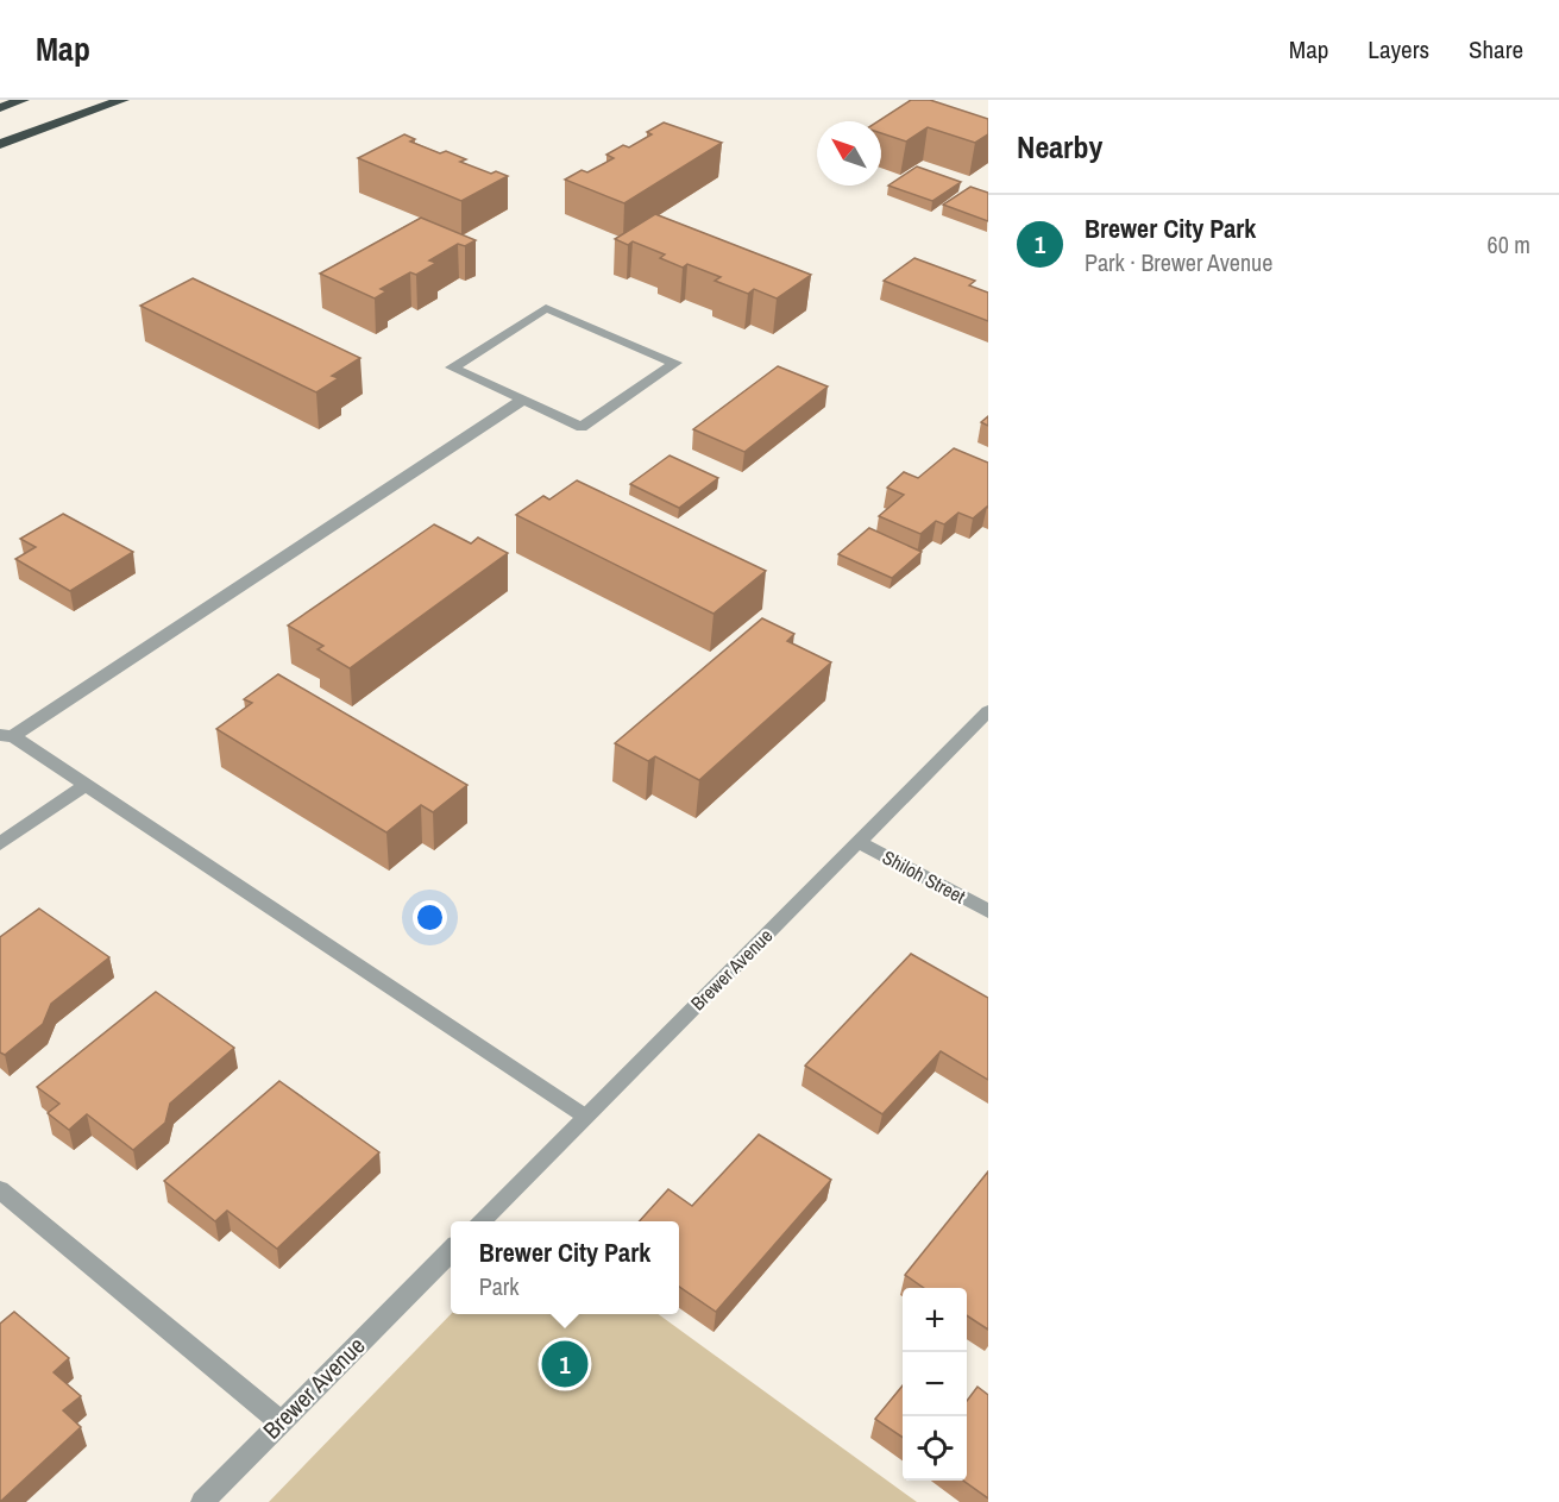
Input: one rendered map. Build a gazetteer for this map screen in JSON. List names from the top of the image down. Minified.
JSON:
{"streets":{"street":["Shiloh Street","Brewer Avenue"]},"crossings":[["Shiloh Street","Brewer Avenue"]],"north":"top left","page":{"header":"Map","nav":["Map","Layers","Share"],"heading":"Nearby","list":[{"mark":"1","name":"Brewer City Park","note":"Park · Brewer Avenue","value":"60 m"}],"popup":["Brewer City Park","Park"],"map_buttons":["+","−"],"pins":"1"}}
